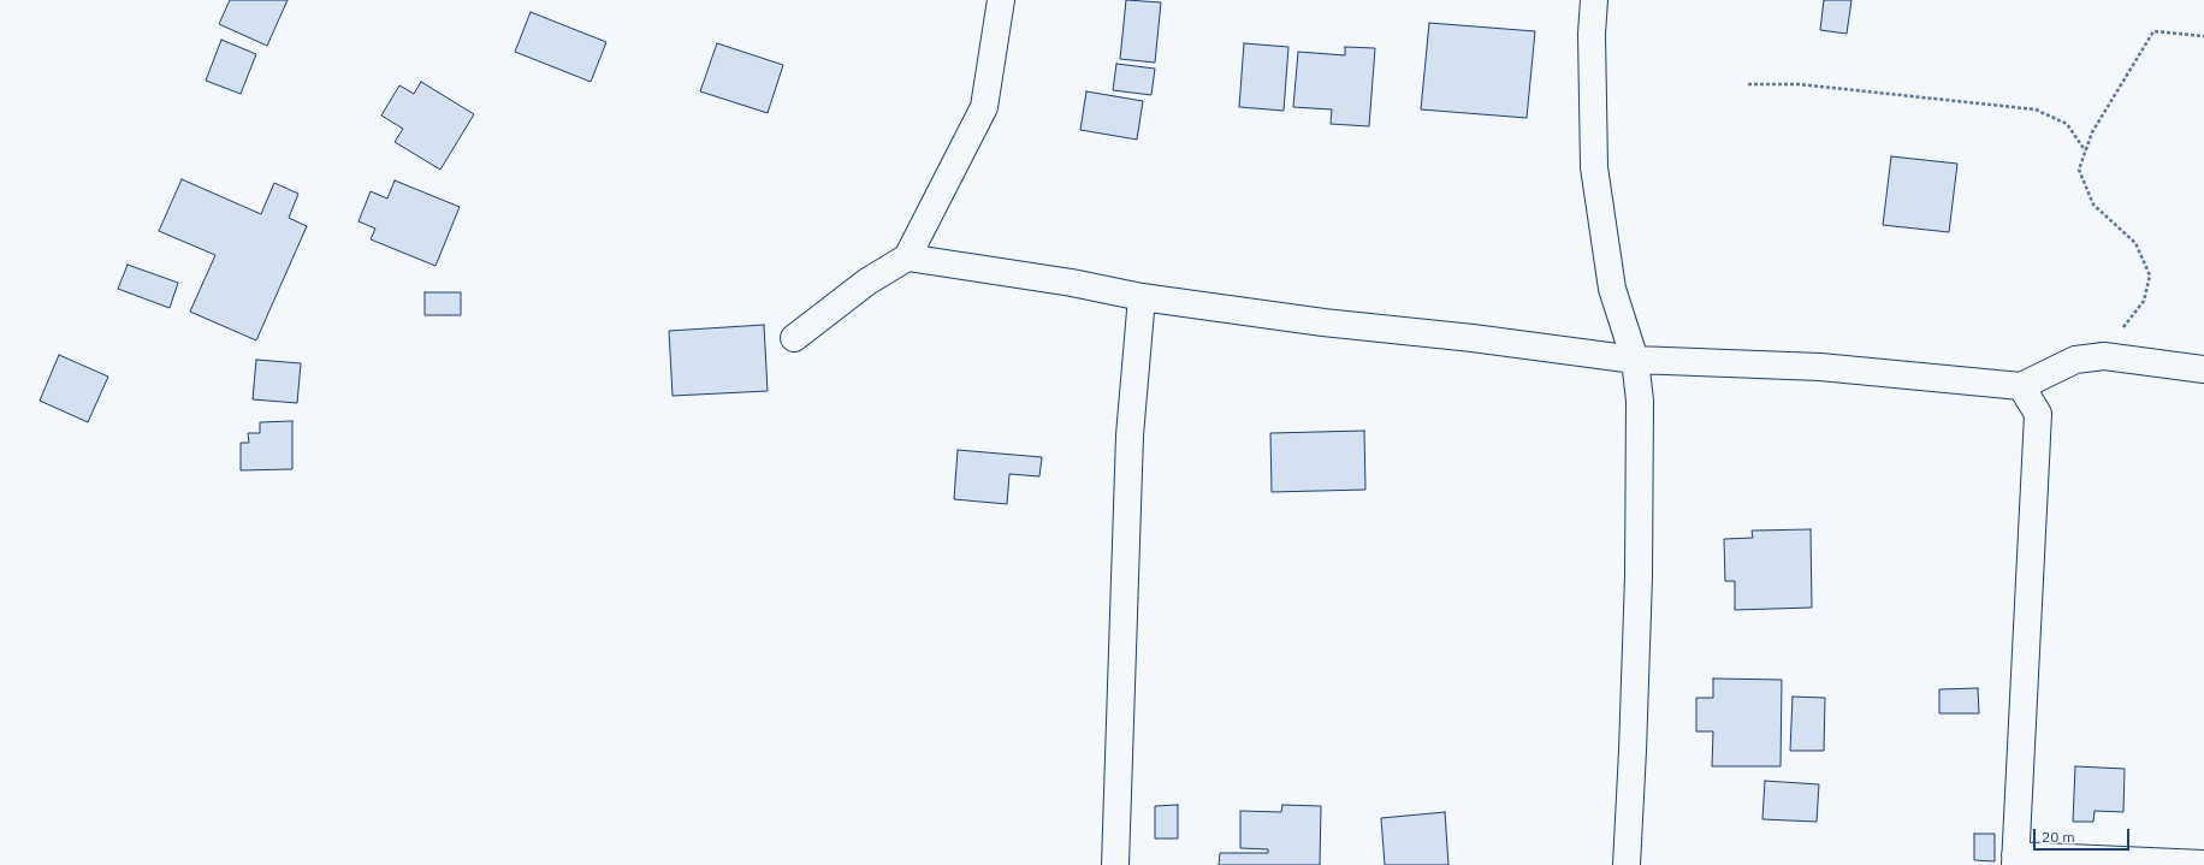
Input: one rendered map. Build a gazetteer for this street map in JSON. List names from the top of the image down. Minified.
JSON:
{"scale_bar":"20 m"}
